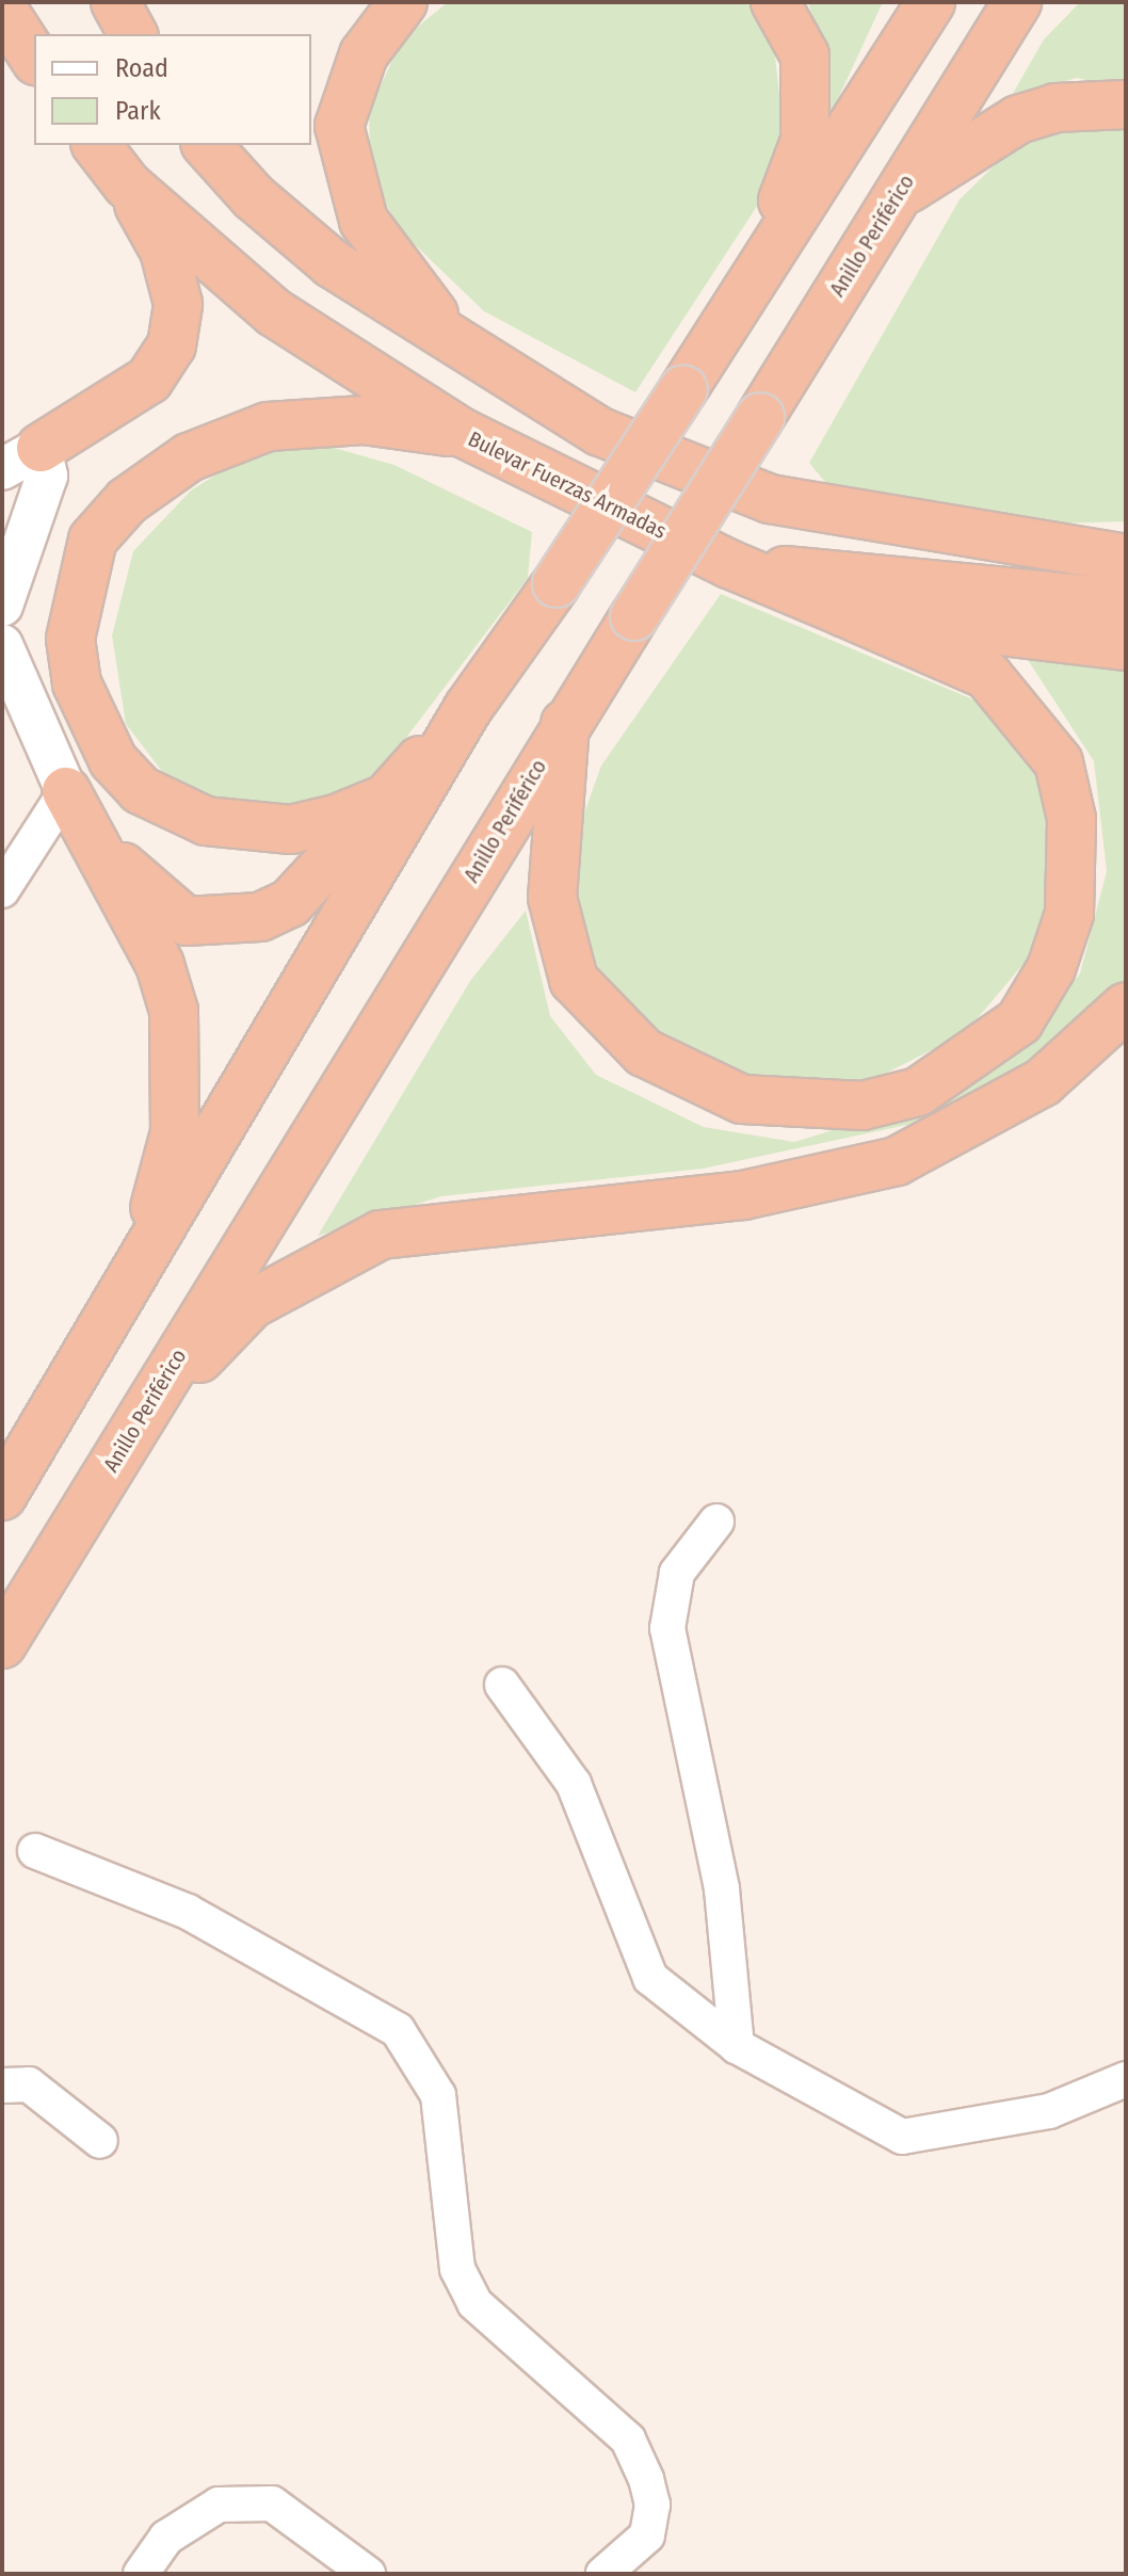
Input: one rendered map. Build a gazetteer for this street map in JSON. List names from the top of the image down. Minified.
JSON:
{"streets":{"highway":["Anillo Periférico","Bulevar Fuerzas Armadas"]},"legend":["Road","Park"]}
